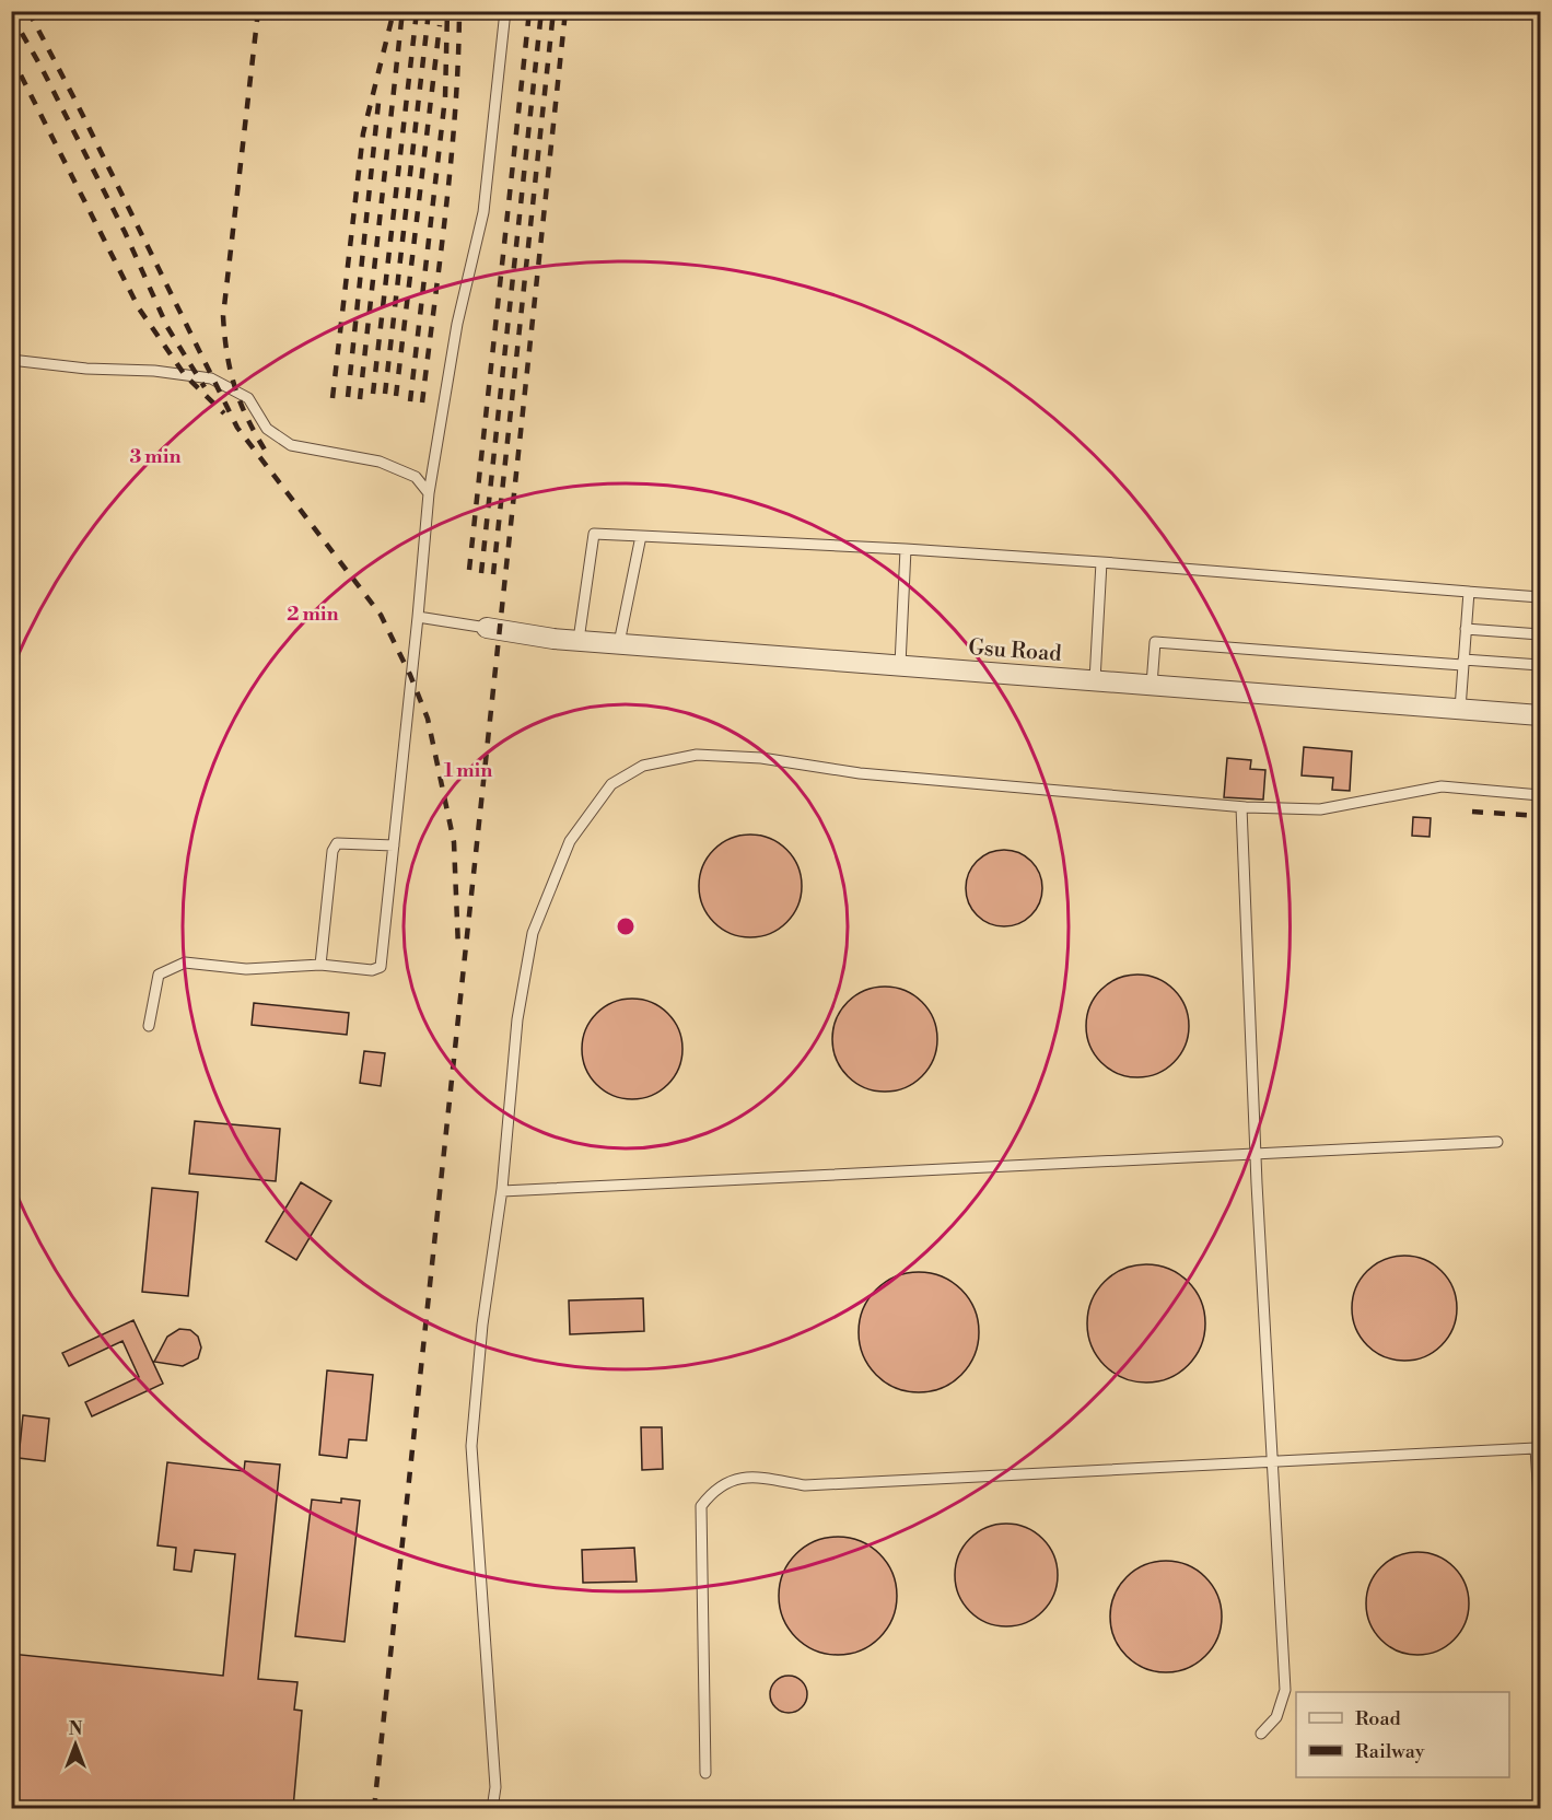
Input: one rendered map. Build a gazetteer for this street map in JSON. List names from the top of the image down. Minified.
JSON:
{"streets":{"street":["Gsu Road"]},"legend":["Road","Railway"],"north":"top","rings":["3 min","2 min","1 min"]}
